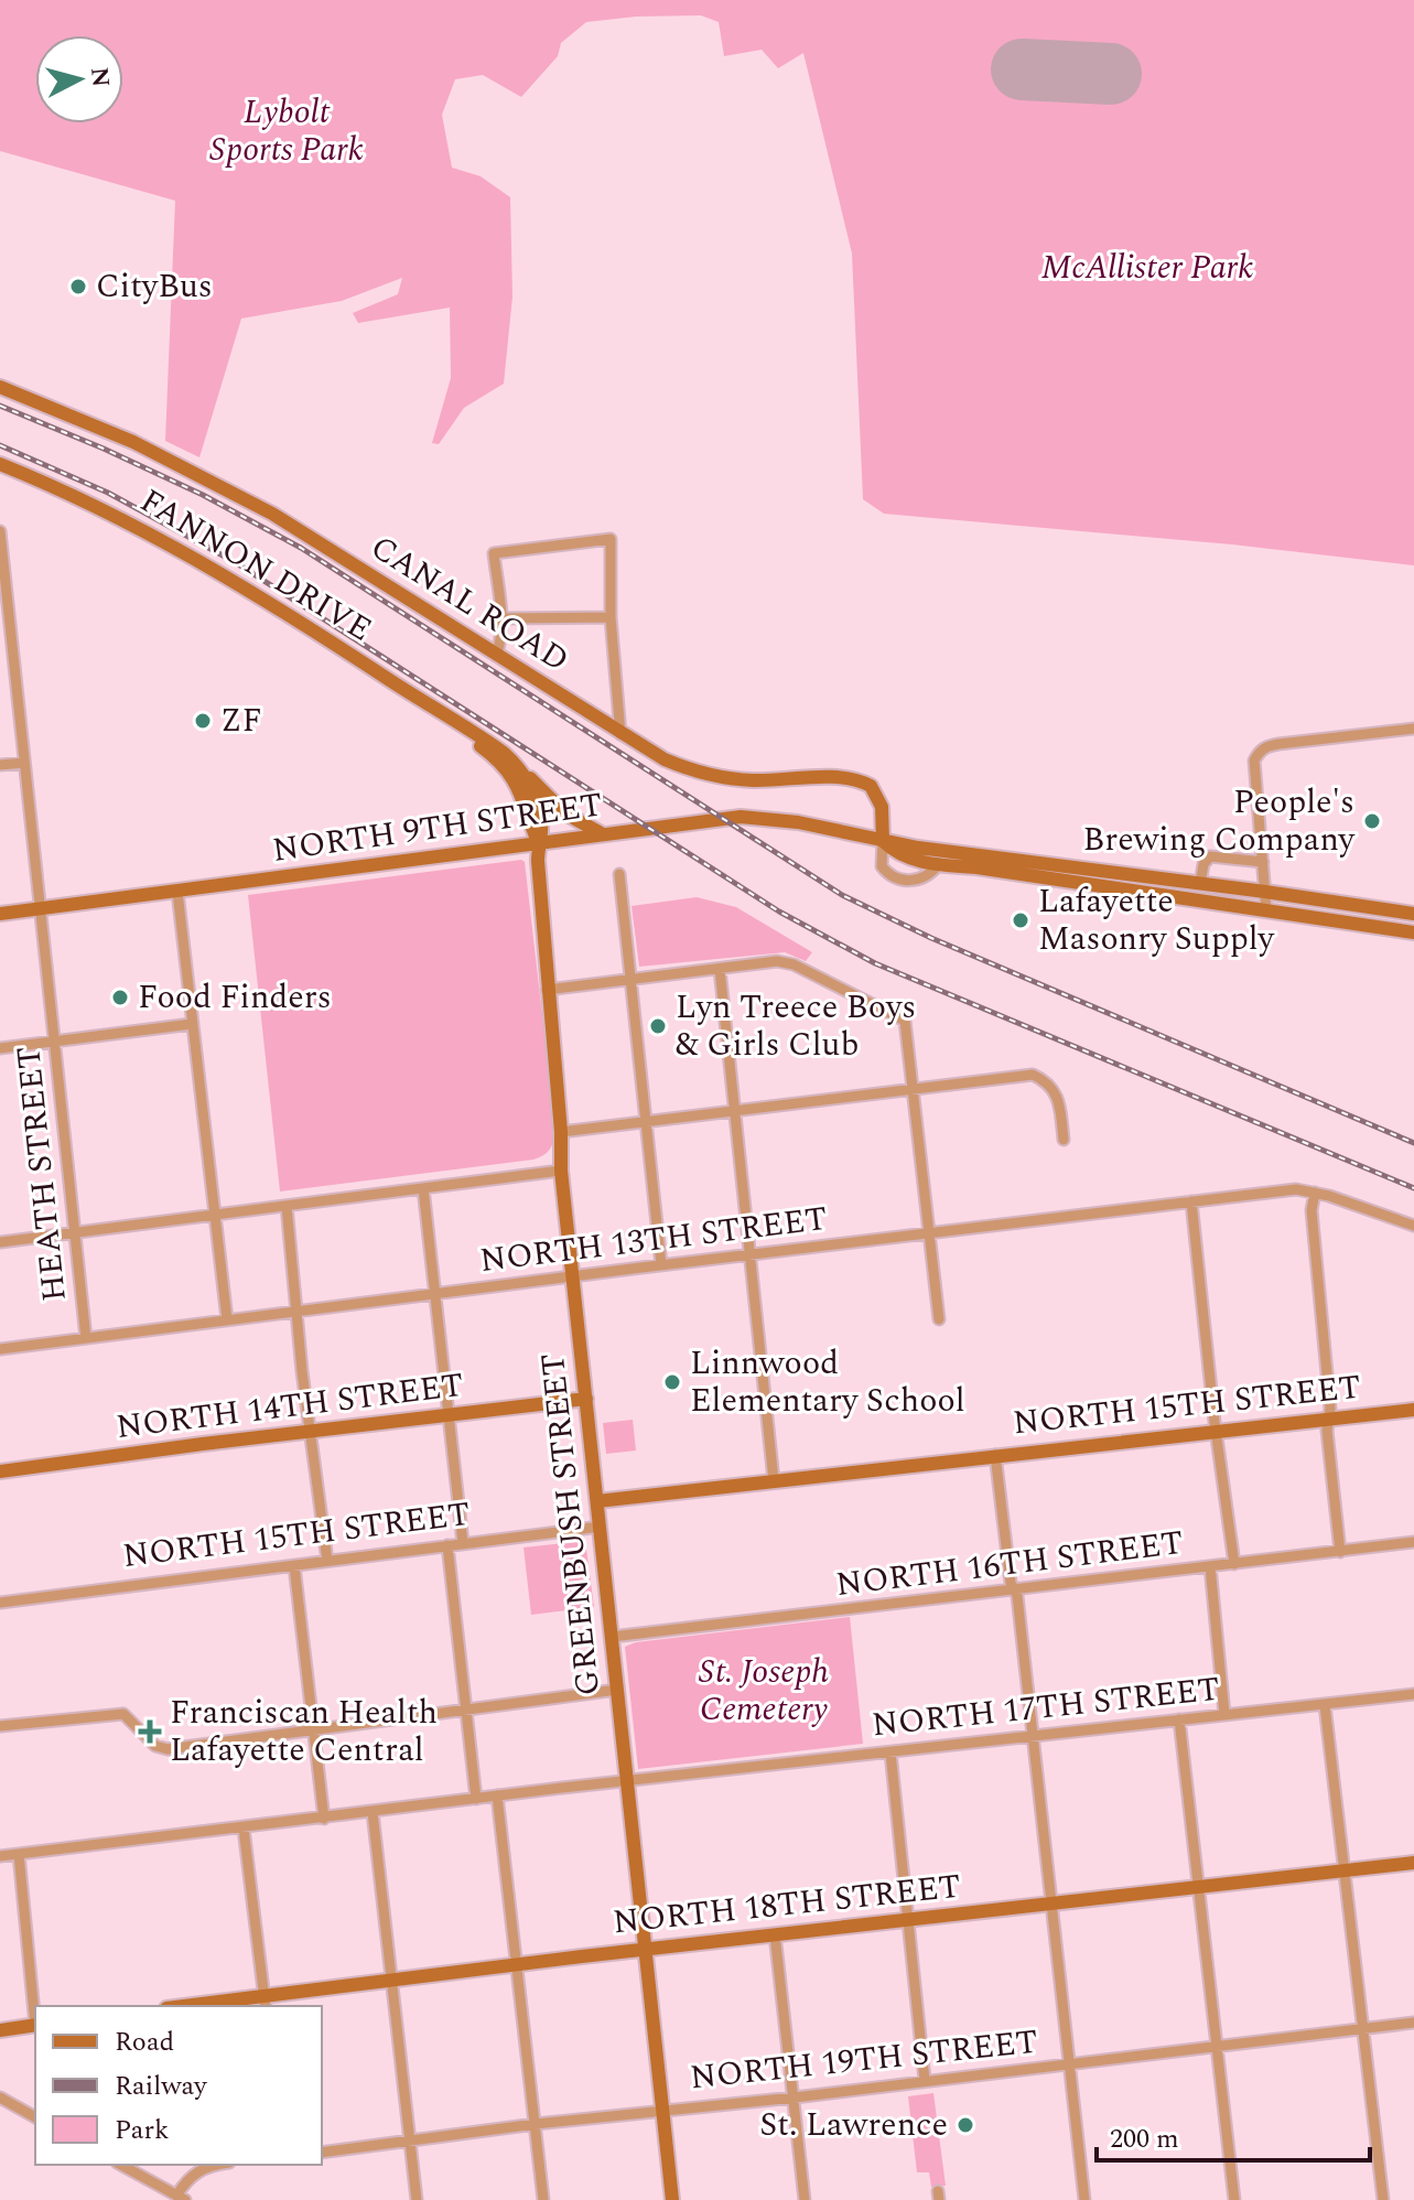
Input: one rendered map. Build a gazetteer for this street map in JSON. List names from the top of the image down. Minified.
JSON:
{"streets":{"main road":["FANNON DRIVE","CANAL ROAD","NORTH 9TH STREET","NORTH 15TH STREET","NORTH 14TH STREET","GREENBUSH STREET","NORTH 18TH STREET"],"street":["HEATH STREET","NORTH 13TH STREET","NORTH 16TH STREET","NORTH 17TH STREET","NORTH 19TH STREET"]},"crossings":[["FANNON DRIVE","NORTH 9TH STREET"],["FANNON DRIVE","GREENBUSH STREET"],["CANAL ROAD","NORTH 9TH STREET"],["NORTH 9TH STREET","HEATH STREET"],["NORTH 9TH STREET","GREENBUSH STREET"],["HEATH STREET","NORTH 13TH STREET"],["NORTH 13TH STREET","GREENBUSH STREET"],["NORTH 15TH STREET","GREENBUSH STREET"],["NORTH 14TH STREET","GREENBUSH STREET"],["GREENBUSH STREET","NORTH 16TH STREET"],["GREENBUSH STREET","NORTH 17TH STREET"],["GREENBUSH STREET","NORTH 18TH STREET"],["GREENBUSH STREET","NORTH 19TH STREET"]],"parks":["Lybolt Sports Park","McAllister Park","St. Joseph Cemetery"],"places":{"other":["CityBus","ZF","People's Brewing Company","Lafayette Masonry Supply","Food Finders","Lyn Treece Boys & Girls Club","Linnwood Elementary School","St. Lawrence"],"health":["Franciscan Health Lafayette Central"]},"legend":["Road","Railway","Park"],"scale_bar":"200 m","north":"right"}
